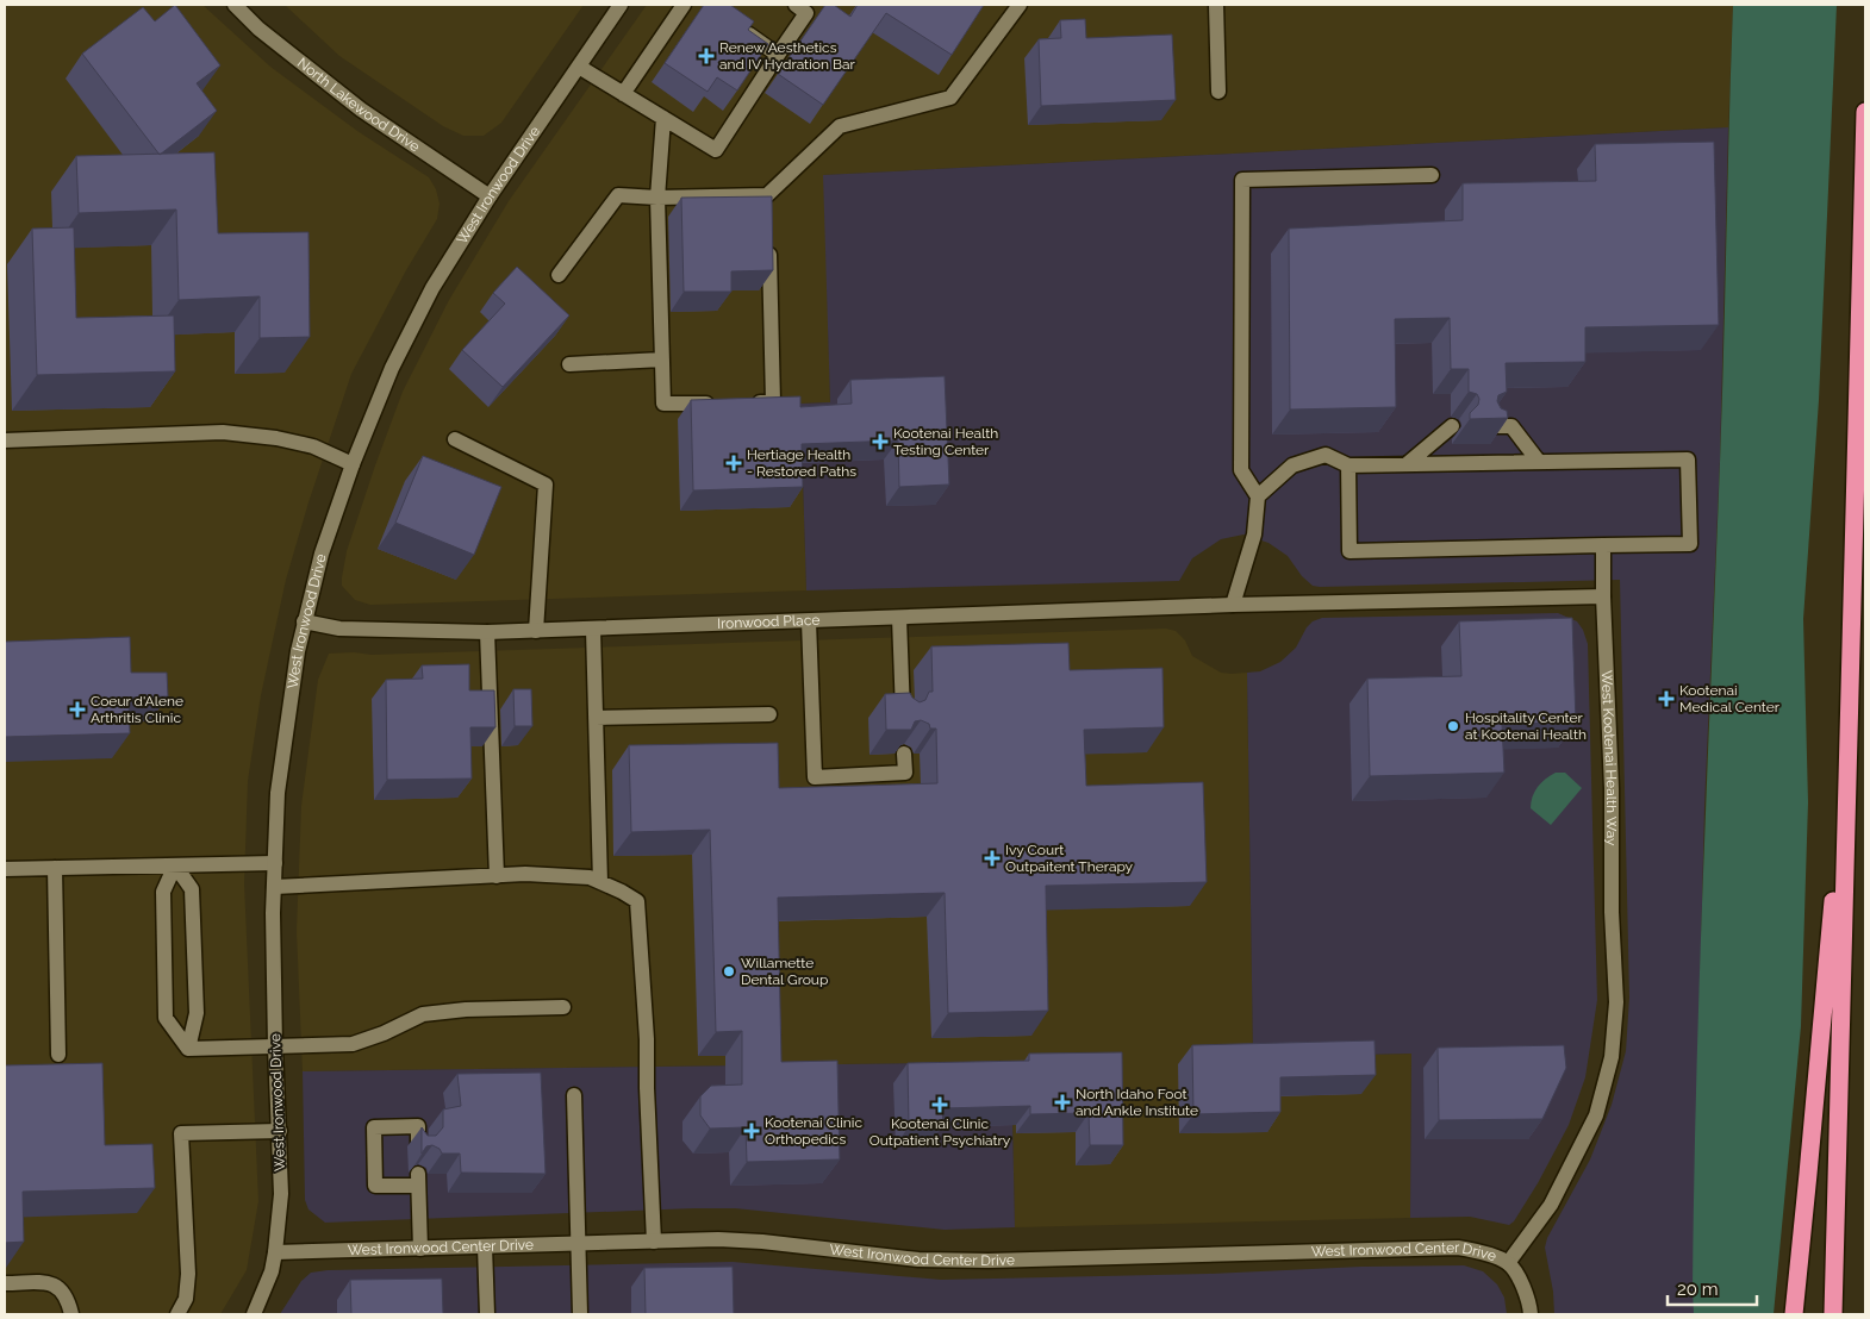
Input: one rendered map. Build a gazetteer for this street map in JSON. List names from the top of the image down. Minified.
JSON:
{"streets":{"street":["North Lakewood Drive","West Ironwood Drive","Ironwood Place","West Kootenai Health Way","West Ironwood Center Drive"]},"crossings":[["North Lakewood Drive","West Ironwood Drive"],["West Ironwood Drive","Ironwood Place"],["West Ironwood Drive","West Ironwood Center Drive"],["West Kootenai Health Way","West Ironwood Center Drive"]],"places":{"health":["Renew Aesthetics and IV Hydration Bar","Kootenai Health Testing Center","Hertiage Health - Restored Paths","Kootenai Medical Center","Coeur d'Alene Arthritis Clinic","Ivy Court Outpaitent Therapy","North Idaho Foot and Ankle Institute","Kootenai Clinic Outpatient Psychiatry","Kootenai Clinic Orthopedics"],"other":["Hospitality Center at Kootenai Health","Willamette Dental Group"]},"scale_bar":"20 m"}
